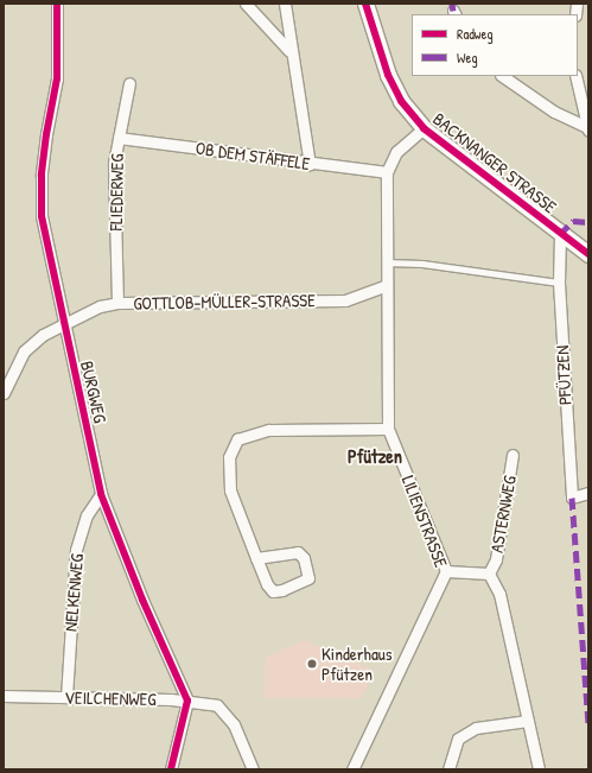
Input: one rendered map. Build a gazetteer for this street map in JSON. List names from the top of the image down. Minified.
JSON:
{"streets":{"street":["OB DEM STÄFFELE","BACKNANGER STRASSE","FLIEDERWEG","GOTTLOB-MÜLLER-STRASSE","PFÜTZEN","BURGWEG","ASTERNWEG","LILIENSTRASSE","NELKENWEG","VEILCHENWEG"]},"crossings":[["OB DEM STÄFFELE","FLIEDERWEG"],["OB DEM STÄFFELE","LILIENSTRASSE"],["BACKNANGER STRASSE","PFÜTZEN"],["BACKNANGER STRASSE","LILIENSTRASSE"],["FLIEDERWEG","GOTTLOB-MÜLLER-STRASSE"],["GOTTLOB-MÜLLER-STRASSE","BURGWEG"],["GOTTLOB-MÜLLER-STRASSE","LILIENSTRASSE"],["BURGWEG","NELKENWEG"],["BURGWEG","VEILCHENWEG"],["NELKENWEG","VEILCHENWEG"]],"districts":["Pfützen"],"places":["Kinderhaus Pfützen"],"legend":["Radweg","Weg"]}
